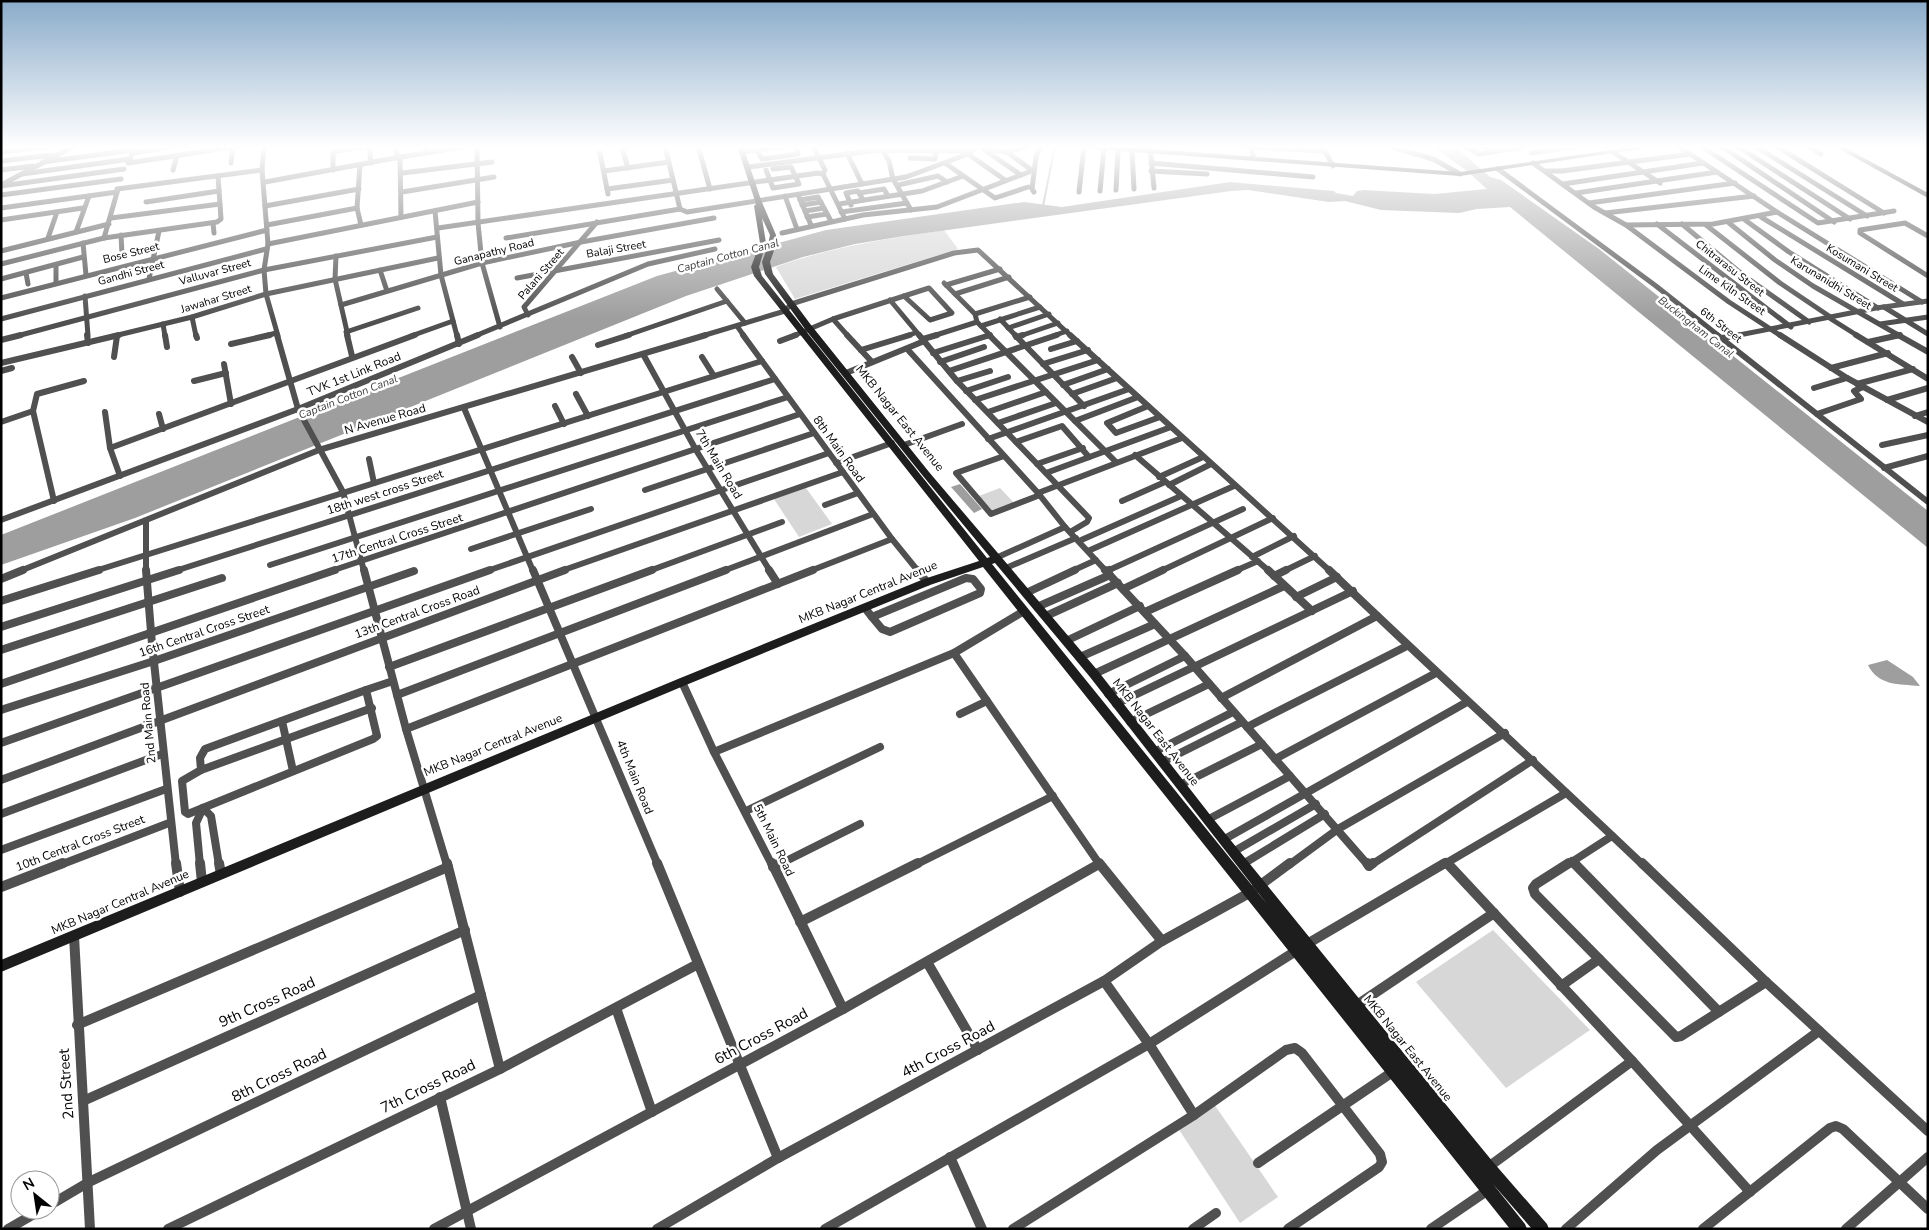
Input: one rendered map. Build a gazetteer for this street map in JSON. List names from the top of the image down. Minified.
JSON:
{"streets":{"main road":["MKB Nagar East Avenue","MKB Nagar Central Avenue"],"street":["Balaji Street","Ganapathy Road","Bose Street","Chitrarasu Street","Kosumani Street","Valluvar Street","Gandhi Street","Palani Street","Karunanidhi Street","Lime Kiln Street","Jawahar Street","6th Street","TVK 1st Link Road","N Avenue Road","8th Main Road","7th Main Road","18th west cross Street","17th Central Cross Street","13th Central Cross Road","16th Central Cross Street","2nd Main Road","4th Main Road","5th Main Road","10th Central Cross Street","9th Cross Road","6th Cross Road","4th Cross Road","8th Cross Road","2nd Street","7th Cross Road"]},"crossings":[["Balaji Street","Palani Street"],["Ganapathy Road","Palani Street"],["Palani Street","TVK 1st Link Road"],["MKB Nagar East Avenue","MKB Nagar Central Avenue"],["MKB Nagar East Avenue","4th Cross Road"],["N Avenue Road","8th Main Road"],["N Avenue Road","7th Main Road"],["N Avenue Road","2nd Main Road"],["N Avenue Road","4th Main Road"],["8th Main Road","18th west cross Street"],["8th Main Road","17th Central Cross Street"],["8th Main Road","MKB Nagar Central Avenue"],["8th Main Road","13th Central Cross Road"],["7th Main Road","18th west cross Street"],["7th Main Road","17th Central Cross Street"],["7th Main Road","13th Central Cross Road"],["18th west cross Street","2nd Main Road"],["18th west cross Street","4th Main Road"],["17th Central Cross Street","2nd Main Road"],["17th Central Cross Street","4th Main Road"],["MKB Nagar Central Avenue","2nd Main Road"],["MKB Nagar Central Avenue","4th Main Road"],["MKB Nagar Central Avenue","5th Main Road"],["MKB Nagar Central Avenue","2nd Street"],["13th Central Cross Road","2nd Main Road"],["13th Central Cross Road","4th Main Road"],["16th Central Cross Street","2nd Main Road"],["2nd Main Road","10th Central Cross Street"],["4th Main Road","6th Cross Road"],["4th Main Road","4th Cross Road"],["4th Main Road","7th Cross Road"],["5th Main Road","6th Cross Road"],["9th Cross Road","2nd Street"],["8th Cross Road","2nd Street"]],"water":["Captain Cotton Canal","Buckingham Canal"],"north":"top left"}
